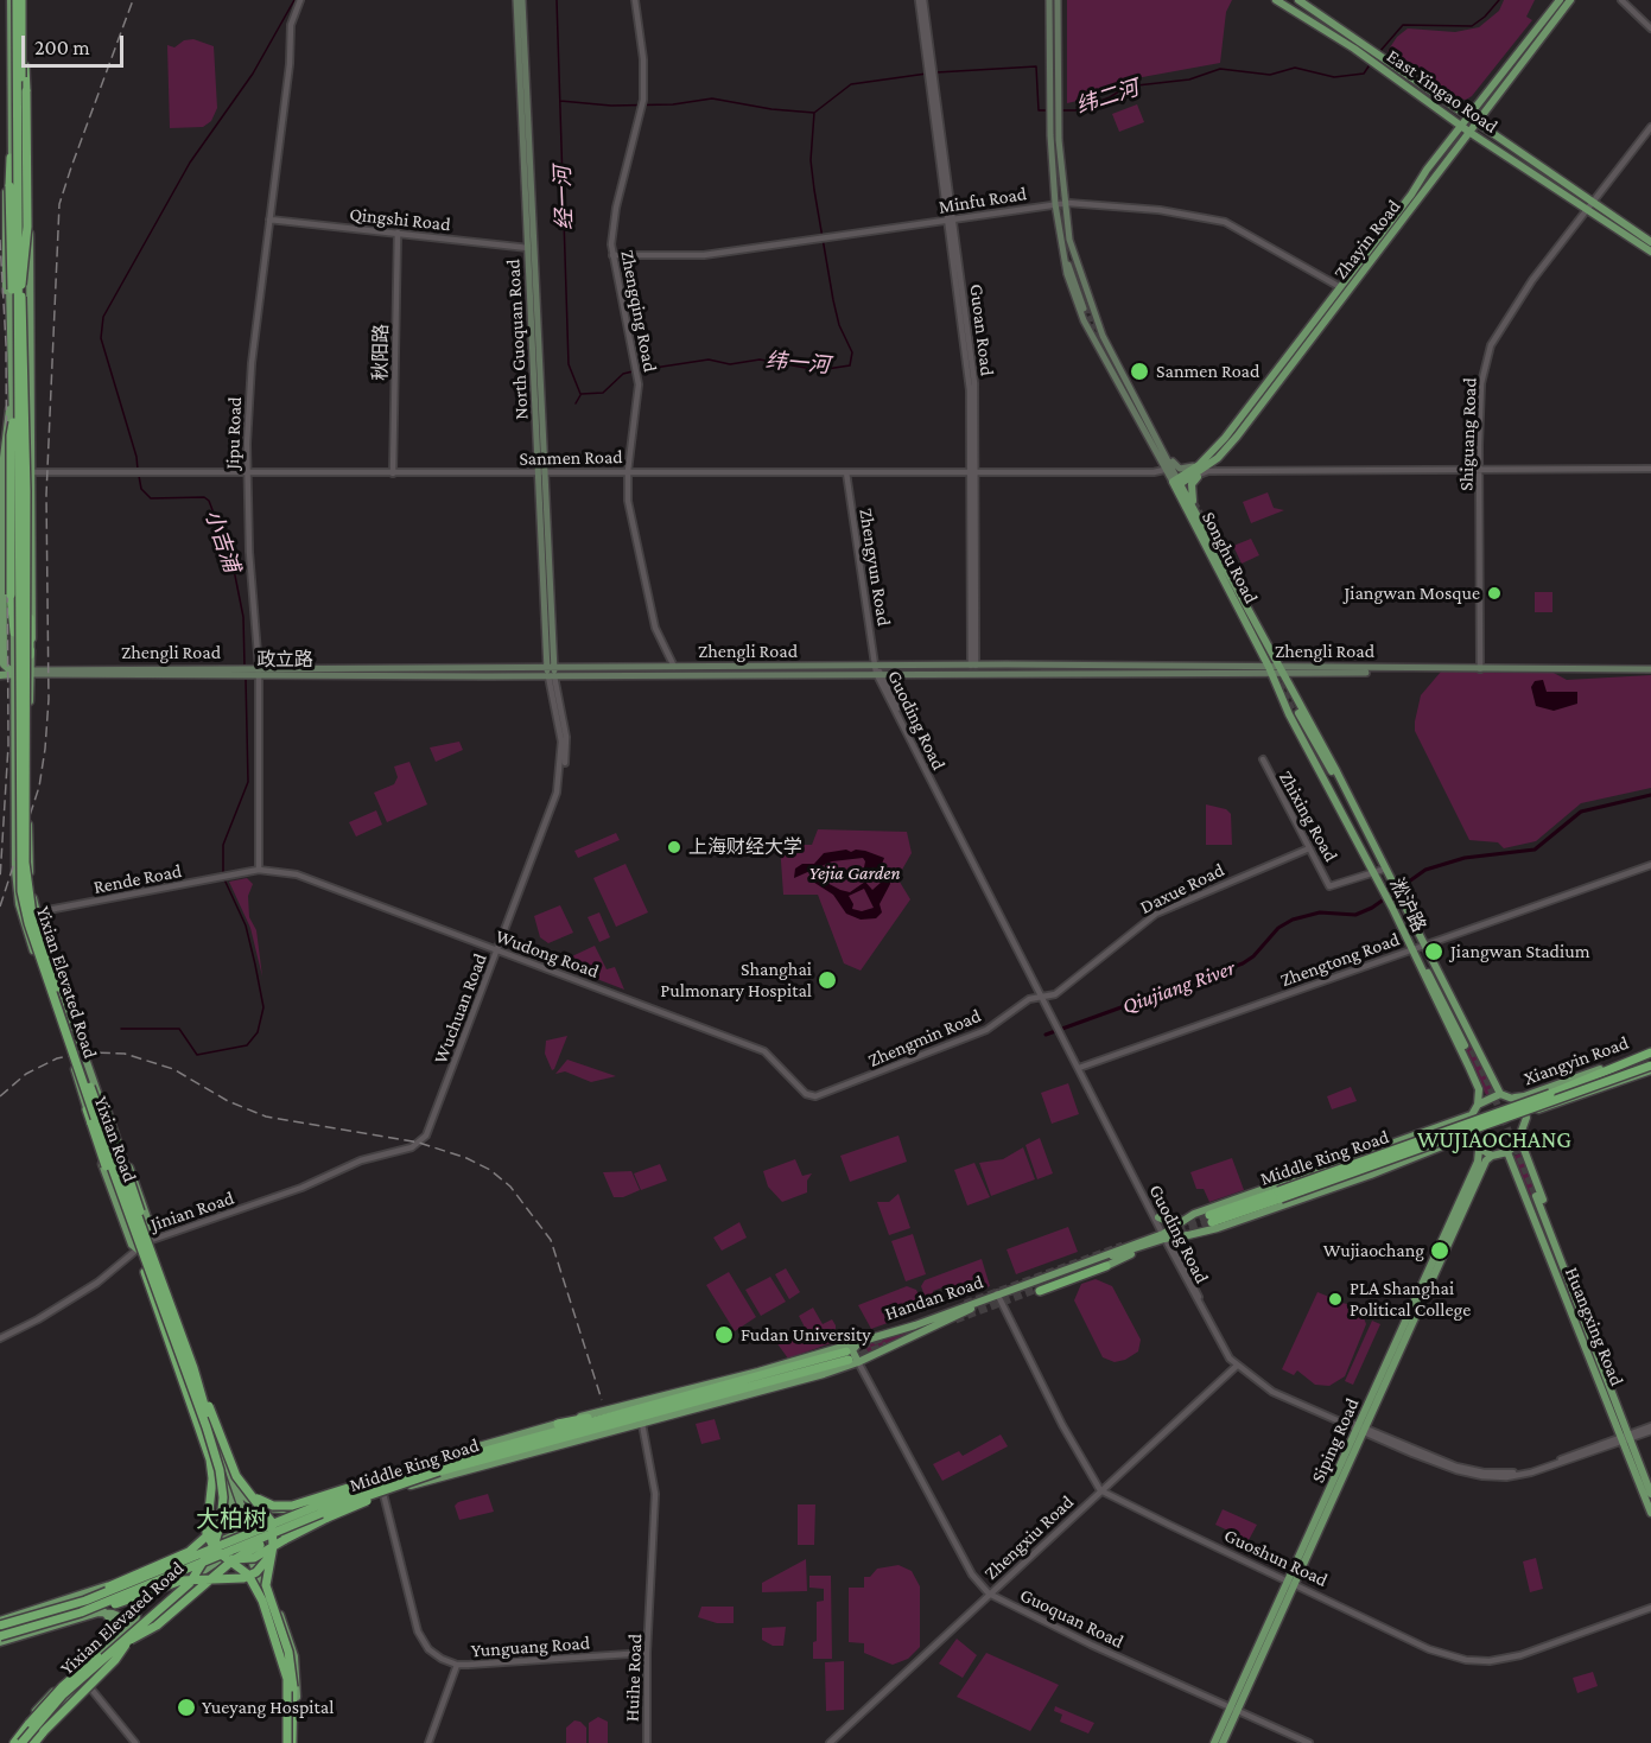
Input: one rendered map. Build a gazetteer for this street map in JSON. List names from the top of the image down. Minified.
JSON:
{"streets":{"highway":["Yixian Elevated Road","Middle Ring Road"],"main road":["East Yingao Road","Zhayin Road","North Guoquan Road","Songhu Road","Zhengli Road","政立路","Xiangyin Road","Yixian Road","Handan Road","Huangxing Road","Siping Road"],"street":["Minfu Road","Qingshi Road","Zhengqing Road","Guoan Road","秋阳路","Jipu Road","Shiguang Road","Sanmen Road","Zhengyun Road","Guoding Road","Zhixing Road","Rende Road","Daxue Road","Wudong Road","Zhengtong Road","Wuchuan Road","Zhengmin Road","Jinian Road","Zhengxiu Road","Guoshun Road","Guoquan Road","Yunguang Road","Huihe Road"]},"crossings":[["East Yingao Road","Zhayin Road"],["East Yingao Road","Shiguang Road"],["Minfu Road","Zhayin Road"],["Minfu Road","Zhengqing Road"],["Minfu Road","Guoan Road"],["Minfu Road","Songhu Road"],["Qingshi Road","North Guoquan Road"],["Qingshi Road","秋阳路"],["Qingshi Road","Jipu Road"],["Zhayin Road","Songhu Road"],["Zhengqing Road","Sanmen Road"],["Zhengqing Road","Zhengli Road"],["Guoan Road","Sanmen Road"],["Guoan Road","Zhengli Road"],["North Guoquan Road","Sanmen Road"],["North Guoquan Road","Zhengli Road"],["North Guoquan Road","Wuchuan Road"],["秋阳路","Sanmen Road"],["Jipu Road","Sanmen Road"],["Jipu Road","Zhengli Road"],["Jipu Road","Rende Road"],["Jipu Road","Wudong Road"],["Shiguang Road","Zhengli Road"],["Sanmen Road","Songhu Road"],["Sanmen Road","Zhengyun Road"],["Sanmen Road","Yixian Road"],["Songhu Road","Zhengli Road"],["Songhu Road","Zhixing Road"],["Songhu Road","Zhengtong Road"],["Songhu Road","Xiangyin Road"],["Songhu Road","Handan Road"],["Songhu Road","Huangxing Road"],["Songhu Road","Siping Road"],["Zhengyun Road","Zhengli Road"],["Zhengyun Road","Guoding Road"],["Zhengli Road","政立路"],["Zhengli Road","Guoding Road"],["Zhengli Road","Wuchuan Road"],["政立路","Yixian Road"],["Guoding Road","Daxue Road"],["Guoding Road","Zhengtong Road"],["Guoding Road","Zhengmin Road"],["Guoding Road","Handan Road"],["Guoding Road","Huangxing Road"],["Guoding Road","Siping Road"],["Guoding Road","Zhengxiu Road"],["Zhixing Road","Daxue Road"],["Rende Road","Wudong Road"],["Rende Road","Yixian Road"],["Daxue Road","Zhengmin Road"],["Wudong Road","Wuchuan Road"],["Wudong Road","Zhengmin Road"],["Yixian Elevated Road","Yixian Road"],["Yixian Elevated Road","Jinian Road"],["Wuchuan Road","Jinian Road"],["Xiangyin Road","Middle Ring Road"],["Xiangyin Road","Handan Road"],["Xiangyin Road","Huangxing Road"],["Xiangyin Road","Siping Road"],["Yixian Road","Jinian Road"],["Middle Ring Road","Handan Road"],["Middle Ring Road","Guoquan Road"],["Handan Road","Huangxing Road"],["Handan Road","Siping Road"],["Handan Road","Guoquan Road"],["Handan Road","Yunguang Road"],["Handan Road","Huihe Road"],["Huangxing Road","Siping Road"],["Siping Road","Guoshun Road"],["Siping Road","Guoquan Road"],["Zhengxiu Road","Guoshun Road"],["Zhengxiu Road","Guoquan Road"],["Yunguang Road","Huihe Road"]],"districts":["WUJIAOCHANG","大柏树"],"water":["纬二河","经一河","纬一河","小吉浦","Qiujiang River"],"parks":["Yejia Garden"],"places":["Sanmen Road","Jiangwan Mosque","上海财经大学","Jiangwan Stadium","Shanghai Pulmonary Hospital","Wujiaochang","PLA Shanghai Political College","Fudan University","Yueyang Hospital"],"scale_bar":"200 m"}
